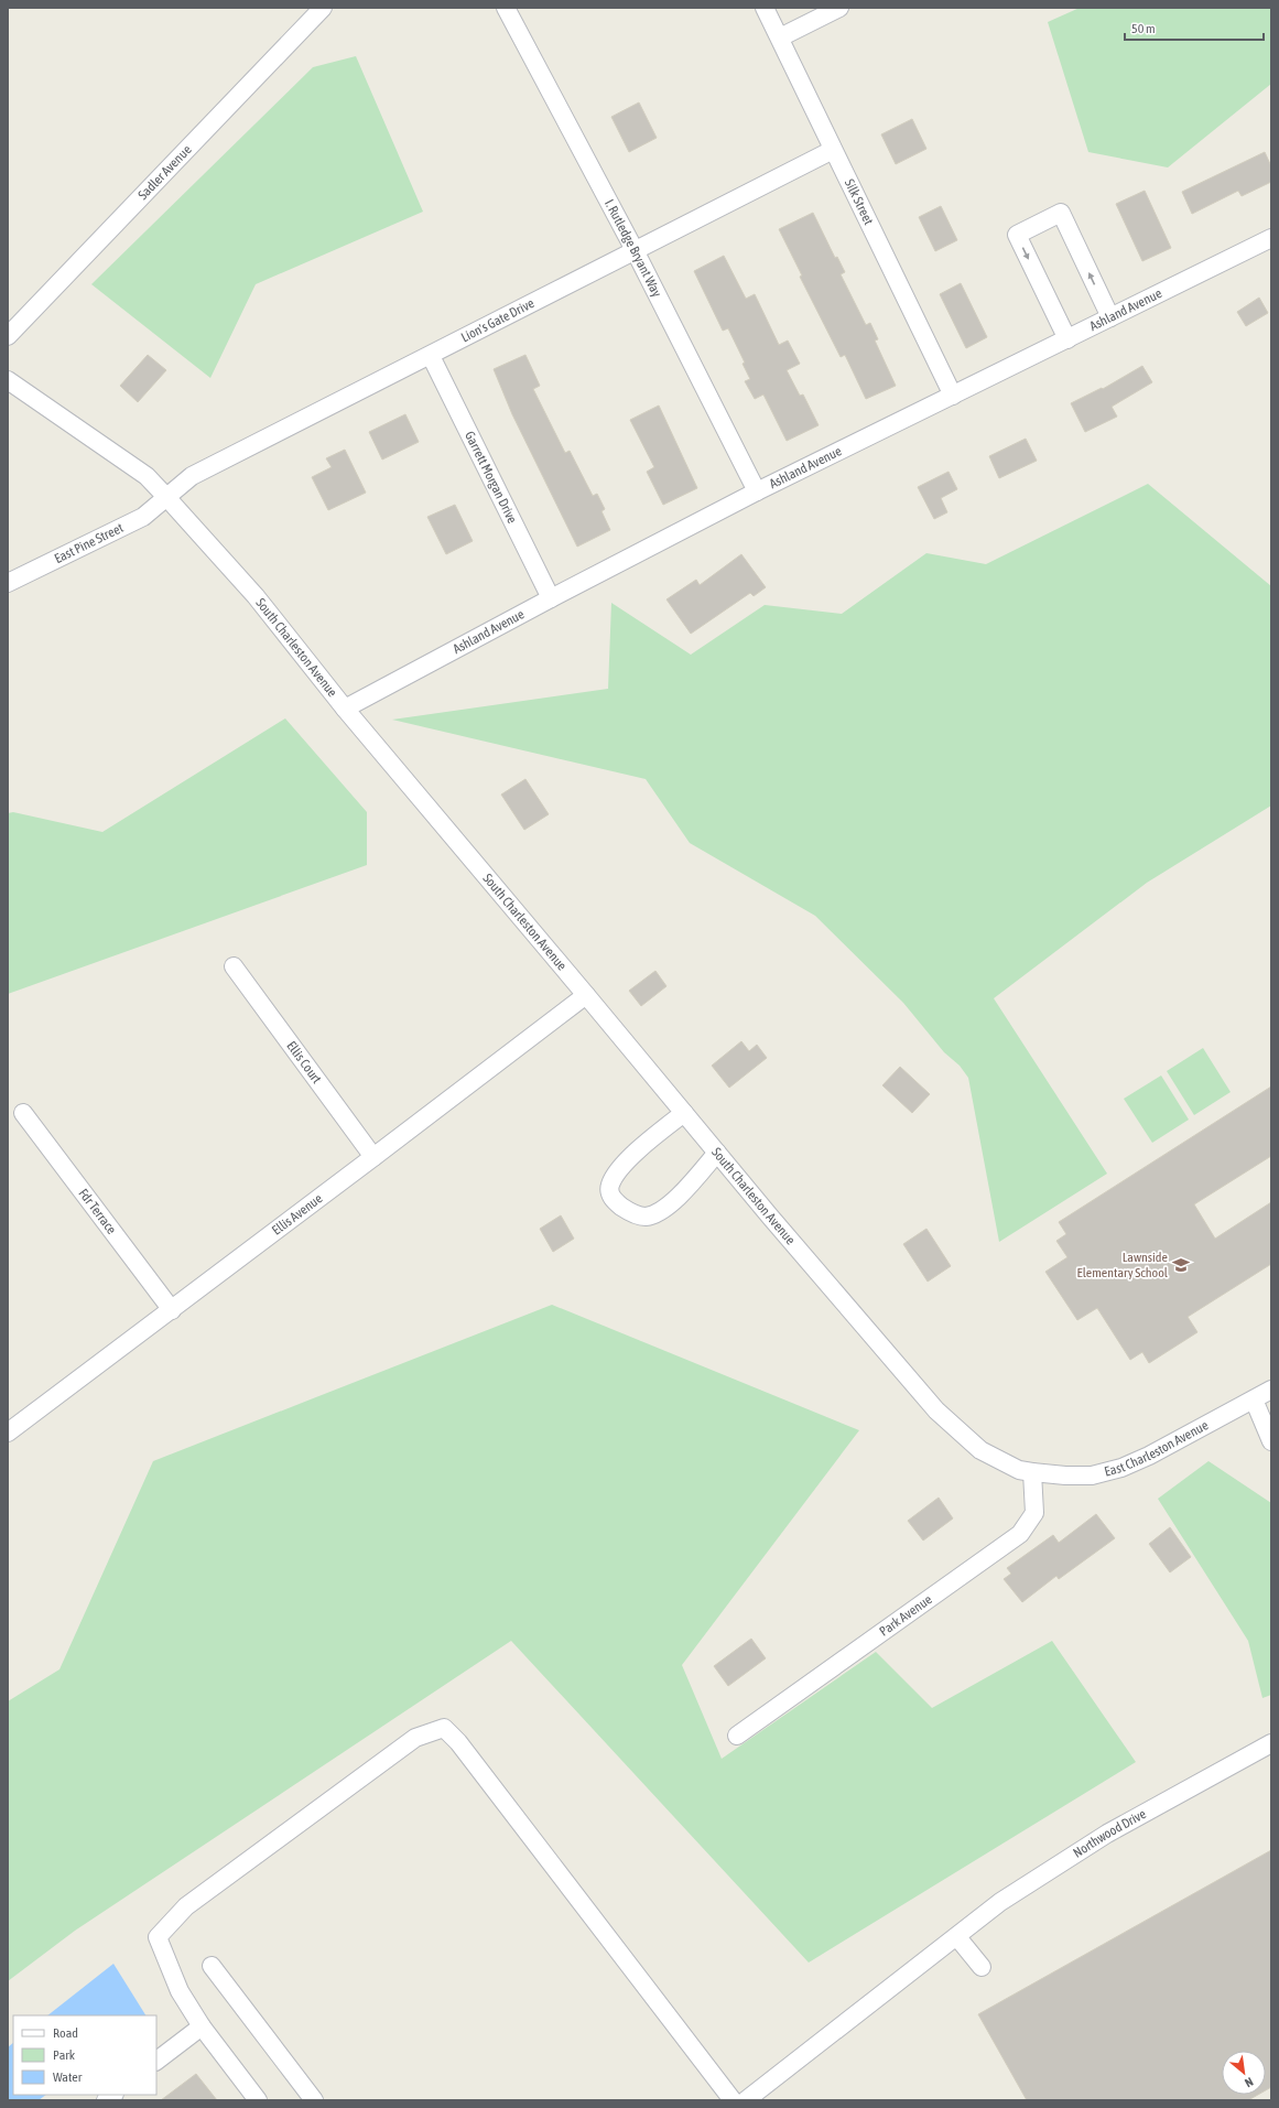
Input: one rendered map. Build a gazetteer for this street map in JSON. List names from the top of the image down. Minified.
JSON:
{"streets":{"street":["Sadler Avenue","Silk Street","I. Rutledge Bryant Way","Ashland Avenue","Lion's Gate Drive","Garrett Morgan Drive","East Pine Street","South Charleston Avenue","Ellis Court","Fdr Terrace","Ellis Avenue","East Charleston Avenue","Park Avenue","Northwood Drive"]},"crossings":[["Silk Street","Ashland Avenue"],["Silk Street","Lion's Gate Drive"],["I. Rutledge Bryant Way","Ashland Avenue"],["I. Rutledge Bryant Way","Lion's Gate Drive"],["Ashland Avenue","Garrett Morgan Drive"],["Ashland Avenue","South Charleston Avenue"],["Lion's Gate Drive","Garrett Morgan Drive"],["Lion's Gate Drive","East Pine Street"],["Lion's Gate Drive","South Charleston Avenue"],["East Pine Street","South Charleston Avenue"],["South Charleston Avenue","Ellis Avenue"],["South Charleston Avenue","East Charleston Avenue"],["South Charleston Avenue","Park Avenue"],["Ellis Court","Ellis Avenue"],["Fdr Terrace","Ellis Avenue"],["East Charleston Avenue","Park Avenue"]],"places":{"school or university":["Lawnside Elementary School"]},"legend":["Road","Park","Water"],"scale_bar":"50 m","north":"bottom right"}
